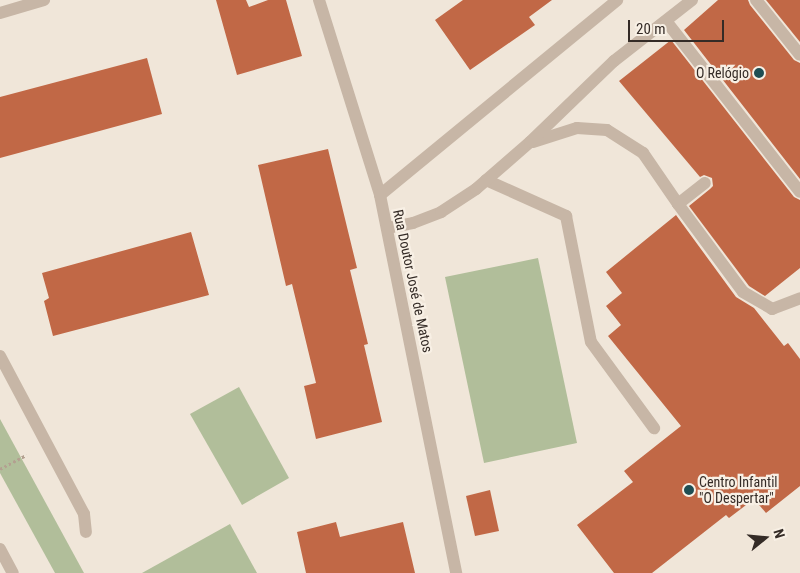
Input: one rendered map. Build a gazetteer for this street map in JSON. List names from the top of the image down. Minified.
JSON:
{"streets":{"street":["Rua Doutor José de Matos"]},"places":["O Relógio","Centro Infantil \"O Despertar\""],"scale_bar":"20 m","north":"right"}
